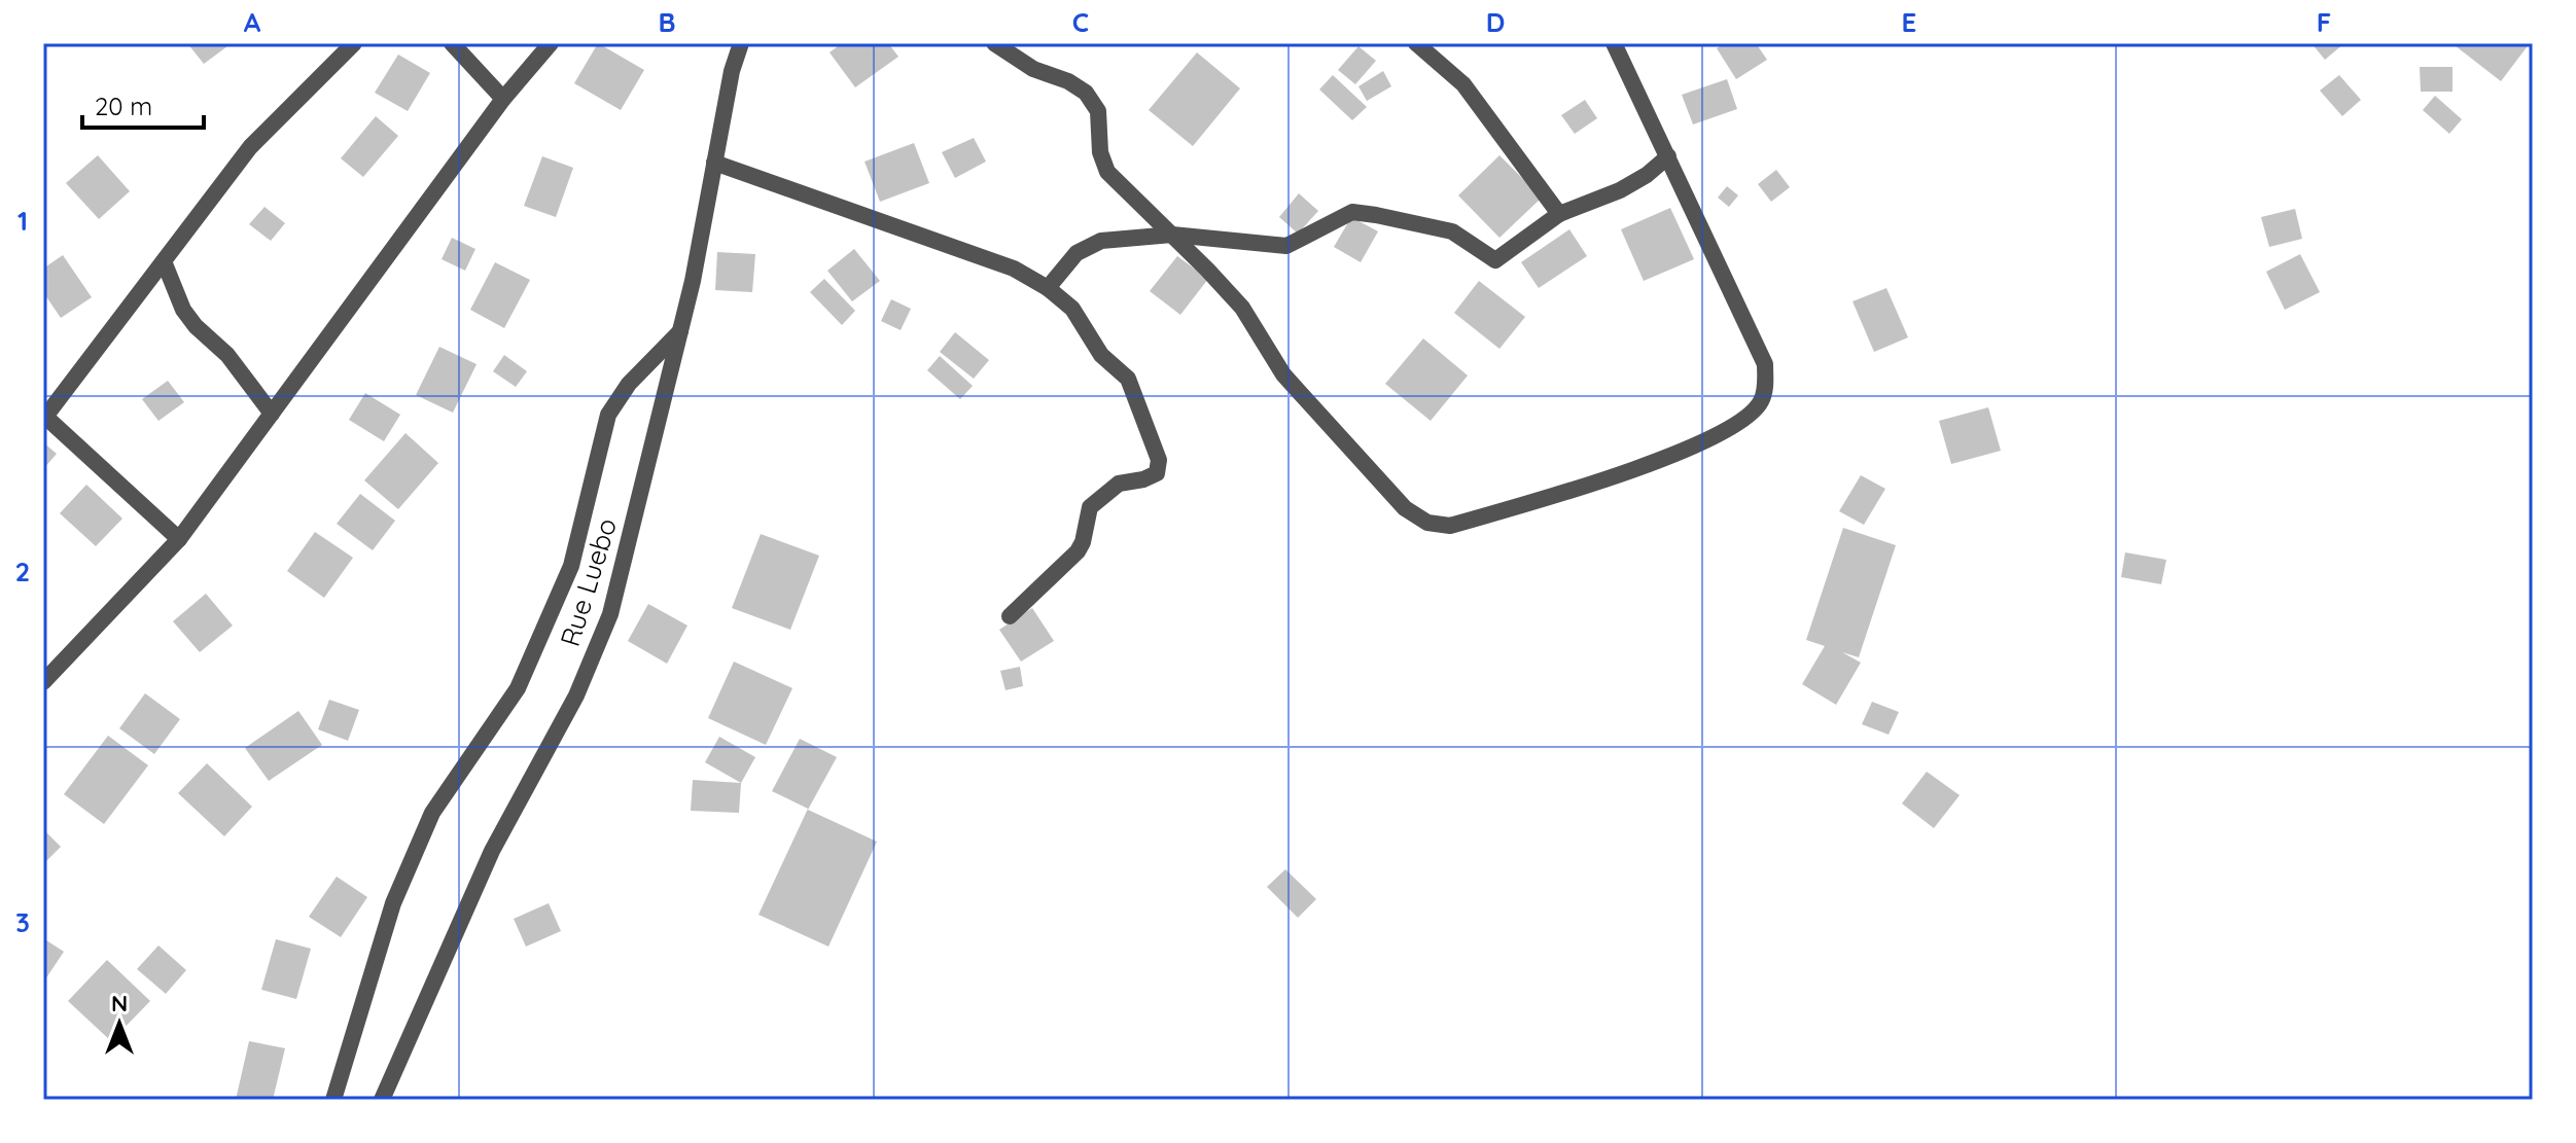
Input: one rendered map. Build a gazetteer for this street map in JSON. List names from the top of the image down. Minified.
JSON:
{"streets":{"street":["Rue Luebo"]},"scale_bar":"20 m","north":"top","grid":{"columns":["A","B","C","D","E","F"],"rows":["1","2","3"]}}
